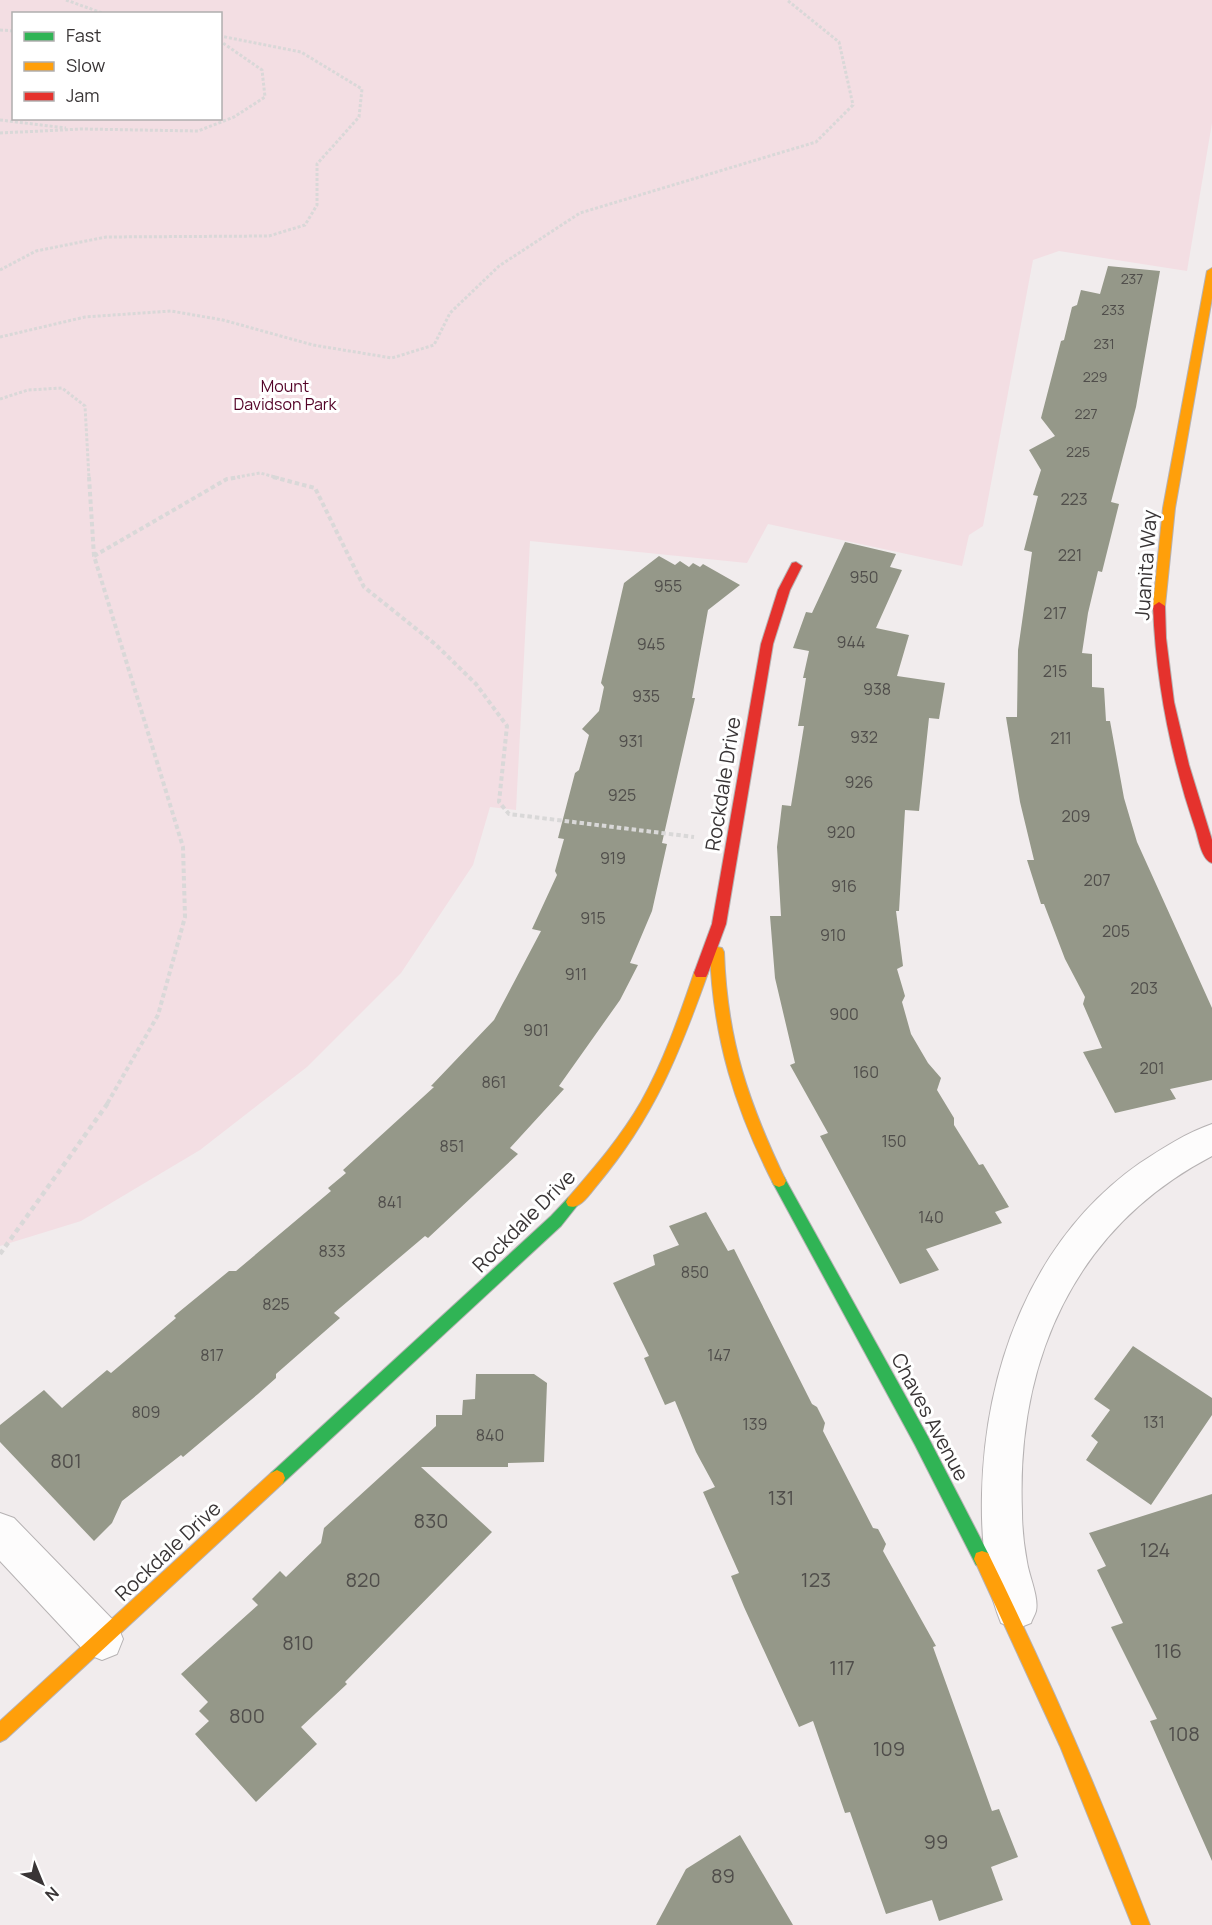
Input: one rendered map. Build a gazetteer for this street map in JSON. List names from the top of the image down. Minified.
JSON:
{"streets":{"street":["Juanita Way","Rockdale Drive","Chaves Avenue"]},"crossings":[["Rockdale Drive","Chaves Avenue"]],"parks":["Mount Davidson Park"],"house_numbers":["237","233","231","229","227","225","223","221","950","955","217","944","945","215","938","935","932","211","931","926","925","209","920","919","207","916","915","205","910","911","203","900","901","201","160","861","150","851","841","140","833","850","825","817","147","809","131","139","840","801","131","830","124","820","123","810","116","117","800","108","109","99","89"],"legend":["Fast","Slow","Jam"],"north":"bottom right"}
